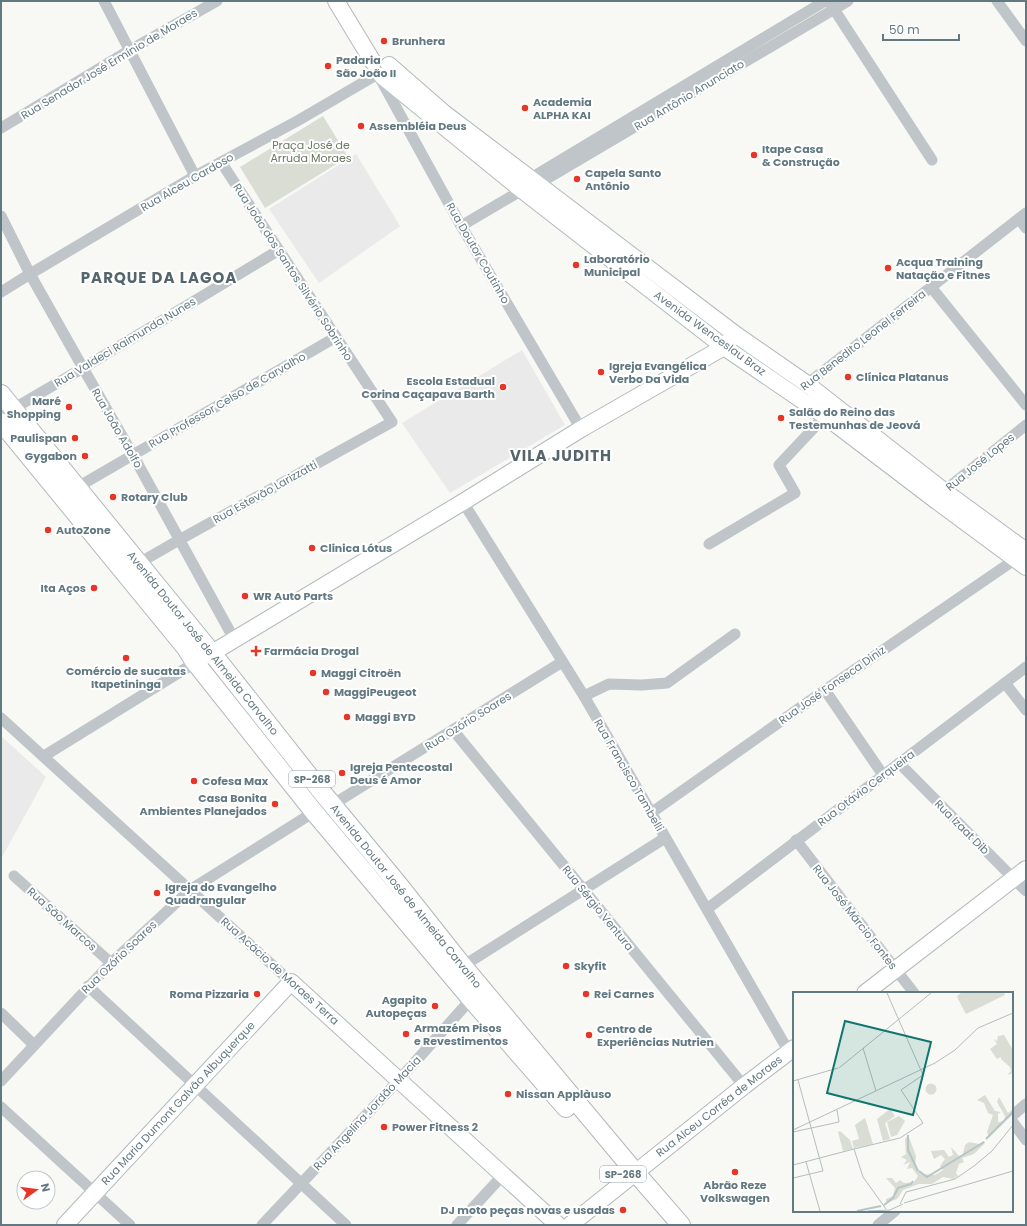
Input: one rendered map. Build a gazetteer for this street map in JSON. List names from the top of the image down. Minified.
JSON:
{"streets":{"main road":["Avenida Doutor José de Almeida Carvalho","SP-268"],"street":["Rua Senador José Ermínio de Moraes","Rua Antônio Anunciato","Rua Alceu Cardoso","Rua Doutor Coutinho","Rua João dos Santos Silvério Sobrinho","Avenida Wenceslau Braz","Rua Benedito Leonel Ferreira","Rua Valdeci Raimunda Nunes","Rua Professor Celso de Carvalho","Rua João Adolfo","Rua José Lopes","Rua Estevão Larizzatti","Rua José Fonseca Diniz","Rua Ozório Soares","Rua Francisco Tambelli","Rua Otávio Cerqueira","Rua Izaat Dib","Rua Sérgio Ventura","Rua José Márcio Fontes","Rua São Marcos","Rua Acácio de Moraes Terra","Rua Maria Dumont Galvão Albuquerque","Rua Alceu Corrêa de Moraes","Rua Angelina Jordão Macia"]},"crossings":[["Rua Antônio Anunciato","Rua Doutor Coutinho"],["Rua Antônio Anunciato","Avenida Wenceslau Braz"],["Rua Alceu Cardoso","Rua Doutor Coutinho"],["Rua Alceu Cardoso","Rua João dos Santos Silvério Sobrinho"],["Rua Alceu Cardoso","Avenida Wenceslau Braz"],["Rua Alceu Cardoso","Rua João Adolfo"],["Rua Doutor Coutinho","Avenida Wenceslau Braz"],["Rua João dos Santos Silvério Sobrinho","Rua Valdeci Raimunda Nunes"],["Rua João dos Santos Silvério Sobrinho","Rua Professor Celso de Carvalho"],["Rua João dos Santos Silvério Sobrinho","Rua Estevão Larizzatti"],["Avenida Wenceslau Braz","Rua Benedito Leonel Ferreira"],["Avenida Wenceslau Braz","Rua José Lopes"],["Avenida Wenceslau Braz","Rua José Fonseca Diniz"],["Rua Valdeci Raimunda Nunes","Rua João Adolfo"],["Rua Valdeci Raimunda Nunes","Avenida Doutor José de Almeida Carvalho"],["Rua Professor Celso de Carvalho","Rua João Adolfo"],["Rua Professor Celso de Carvalho","Avenida Doutor José de Almeida Carvalho"],["Rua João Adolfo","Rua Estevão Larizzatti"],["Rua Estevão Larizzatti","Avenida Doutor José de Almeida Carvalho"],["Avenida Doutor José de Almeida Carvalho","Rua Ozório Soares"],["Avenida Doutor José de Almeida Carvalho","Rua Alceu Corrêa de Moraes"],["Avenida Doutor José de Almeida Carvalho","Rua Angelina Jordão Macia"],["Rua José Fonseca Diniz","Rua Francisco Tambelli"],["Rua Ozório Soares","Rua Francisco Tambelli"],["Rua Ozório Soares","Rua Sérgio Ventura"],["Rua Ozório Soares","Rua São Marcos"],["Rua Ozório Soares","Rua Acácio de Moraes Terra"],["Rua Francisco Tambelli","Rua Otávio Cerqueira"],["Rua Francisco Tambelli","Rua Alceu Corrêa de Moraes"],["Rua Otávio Cerqueira","Rua Izaat Dib"],["Rua Otávio Cerqueira","Rua José Márcio Fontes"],["Rua Sérgio Ventura","Rua Alceu Corrêa de Moraes"],["Rua Acácio de Moraes Terra","Rua Maria Dumont Galvão Albuquerque"],["Rua Acácio de Moraes Terra","Rua Angelina Jordão Macia"]],"districts":["PARQUE DA LAGOA","VILA JUDITH"],"parks":["Praça José de Arruda Moraes"],"places":{"other":["Brunhera","Padaria São João II","Academia ALPHA KAI","Assembléia Deus","Itape Casa & Construção","Capela Santo Antônio","Laboratório Municipal","Acqua Training Natação e Fitnes","Igreja Evangélica Verbo Da Vida","Clínica Platanus","Escola Estadual Corina Caçapava Barth","Maré Shopping","Salão do Reino das Testemunhas de Jeová","Paulispan","Gygabon","Rotary Club","AutoZone","Clinica Lótus","Ita Aços","WR Auto Parts","Comércio de sucatas Itapetininga","Maggi Citroën","MaggiPeugeot","Maggi BYD","Igreja Pentecostal Deus é Amor","Cofesa Max","Casa Bonita Ambientes Planejados","Igreja do Evangelho Quadrangular","Skyfit","Roma Pizzaria","Rei Carnes","Agapito Autopeças","Armazém Pisos e Revestimentos","Centro de Experiências Nutrien","Nissan Applàuso","Power Fitness 2","Abrão Reze Volkswagen","DJ moto peças novas e usadas"],"health":["Farmácia Drogal"]},"scale_bar":"50 m","north":"right"}
